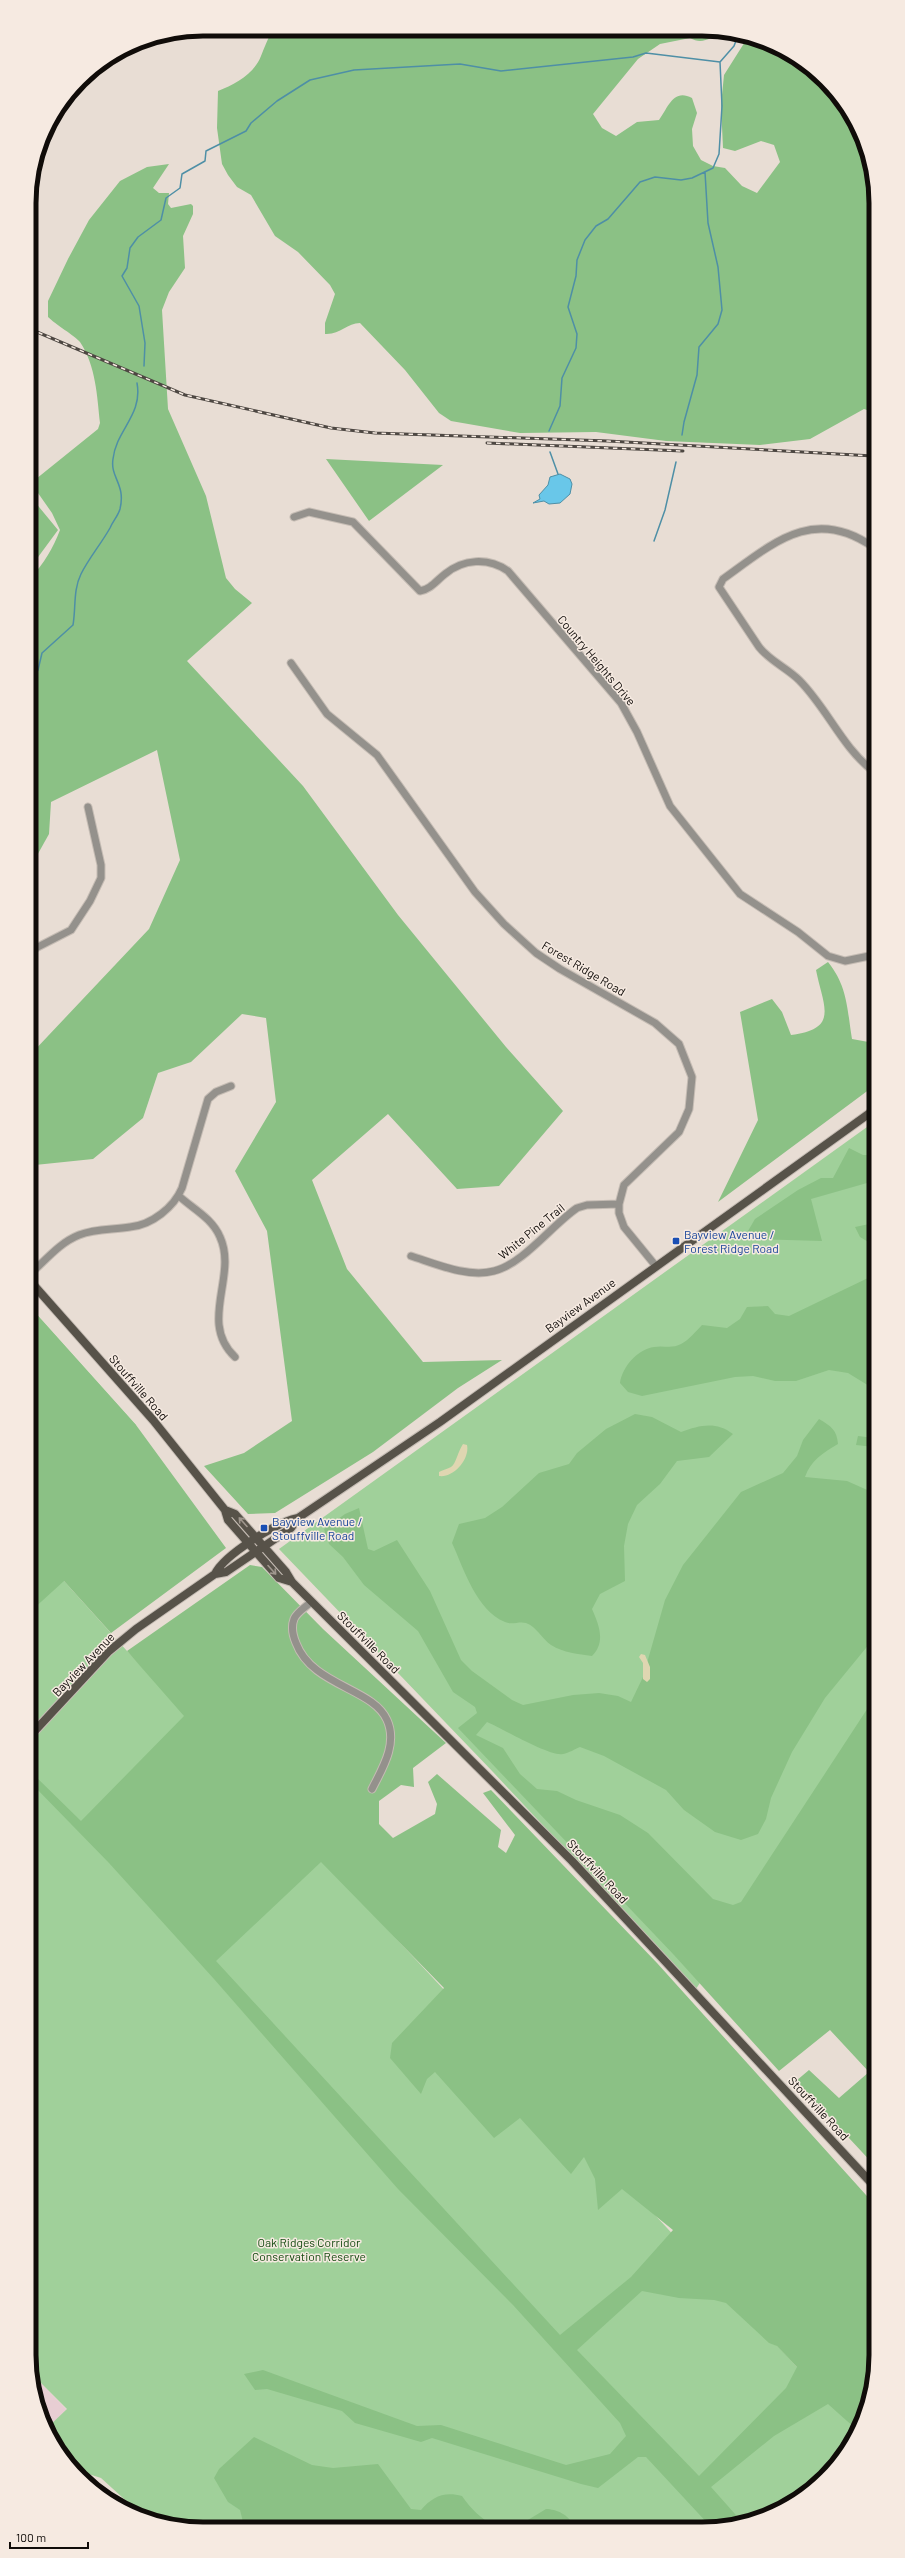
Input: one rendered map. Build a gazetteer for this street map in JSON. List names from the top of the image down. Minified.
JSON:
{"streets":{"main road":["Bayview Avenue","Stouffville Road"],"street":["Country Heights Drive","Forest Ridge Road","White Pine Trail"]},"crossings":[["Forest Ridge Road","White Pine Trail"],["Forest Ridge Road","Bayview Avenue"],["Bayview Avenue","Stouffville Road"]],"parks":["Oak Ridges Corridor Conservation Reserve"],"places":{"transit":["Bayview Avenue / Forest Ridge Road","Bayview Avenue / Stouffville Road"]},"scale_bar":"100 m"}
